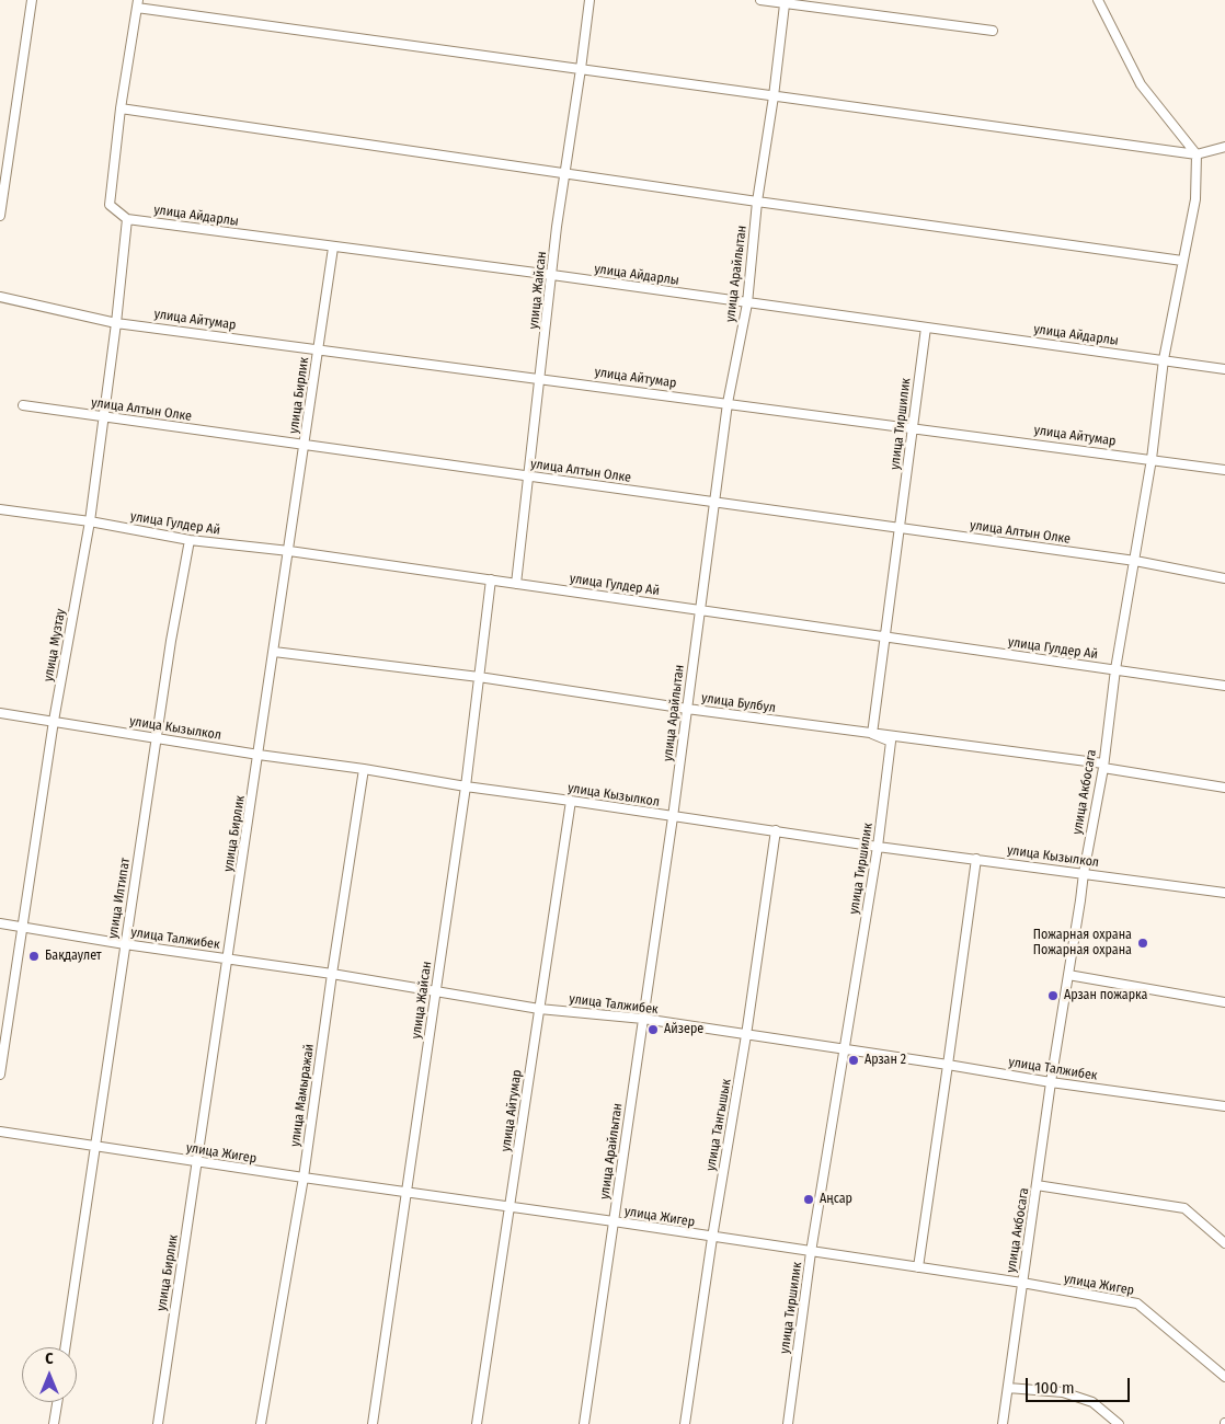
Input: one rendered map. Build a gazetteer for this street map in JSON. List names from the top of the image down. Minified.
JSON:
{"streets":{"street":["улица Айдарлы","улица Арайлытан","улица Жайсан","улица Айтумар","улица Бирлик","улица Алтын Олке","улица Тиршилик","улица Гулдер Ай","улица Музтау","улица Булбул","улица Кызылкол","улица Акбосага","улица Илтипат","улица Талжибек","улица Мамыражай","улица Тангышык","улица Жигер"]},"crossings":[["улица Айдарлы","улица Арайлытан"],["улица Айдарлы","улица Жайсан"],["улица Айдарлы","улица Бирлик"],["улица Айдарлы","улица Тиршилик"],["улица Айдарлы","улица Музтау"],["улица Айдарлы","улица Акбосага"],["улица Арайлытан","улица Айтумар"],["улица Арайлытан","улица Алтын Олке"],["улица Арайлытан","улица Гулдер Ай"],["улица Арайлытан","улица Булбул"],["улица Арайлытан","улица Кызылкол"],["улица Арайлытан","улица Талжибек"],["улица Арайлытан","улица Жигер"],["улица Жайсан","улица Айтумар"],["улица Жайсан","улица Алтын Олке"],["улица Жайсан","улица Гулдер Ай"],["улица Жайсан","улица Булбул"],["улица Жайсан","улица Кызылкол"],["улица Жайсан","улица Талжибек"],["улица Жайсан","улица Жигер"],["улица Айтумар","улица Бирлик"],["улица Айтумар","улица Тиршилик"],["улица Айтумар","улица Музтау"],["улица Айтумар","улица Кызылкол"],["улица Айтумар","улица Акбосага"],["улица Айтумар","улица Талжибек"],["улица Айтумар","улица Жигер"],["улица Бирлик","улица Алтын Олке"],["улица Бирлик","улица Гулдер Ай"],["улица Бирлик","улица Булбул"],["улица Бирлик","улица Кызылкол"],["улица Бирлик","улица Талжибек"],["улица Бирлик","улица Жигер"],["улица Алтын Олке","улица Тиршилик"],["улица Алтын Олке","улица Музтау"],["улица Алтын Олке","улица Акбосага"],["улица Тиршилик","улица Гулдер Ай"],["улица Тиршилик","улица Булбул"],["улица Тиршилик","улица Кызылкол"],["улица Тиршилик","улица Талжибек"],["улица Тиршилик","улица Жигер"],["улица Гулдер Ай","улица Музтау"],["улица Гулдер Ай","улица Акбосага"],["улица Гулдер Ай","улица Илтипат"],["улица Музтау","улица Кызылкол"],["улица Музтау","улица Талжибек"],["улица Булбул","улица Акбосага"],["улица Кызылкол","улица Акбосага"],["улица Кызылкол","улица Илтипат"],["улица Кызылкол","улица Мамыражай"],["улица Кызылкол","улица Тангышык"],["улица Акбосага","улица Талжибек"],["улица Акбосага","улица Жигер"],["улица Илтипат","улица Талжибек"],["улица Илтипат","улица Жигер"],["улица Талжибек","улица Мамыражай"],["улица Талжибек","улица Тангышык"],["улица Мамыражай","улица Жигер"],["улица Тангышык","улица Жигер"]],"places":["Пожарная охрана Пожарная охрана","Бақдаулет","Арзан пожарка","Айзере","Арзан 2","Аңсар"],"scale_bar":"100 m","north":"top"}
